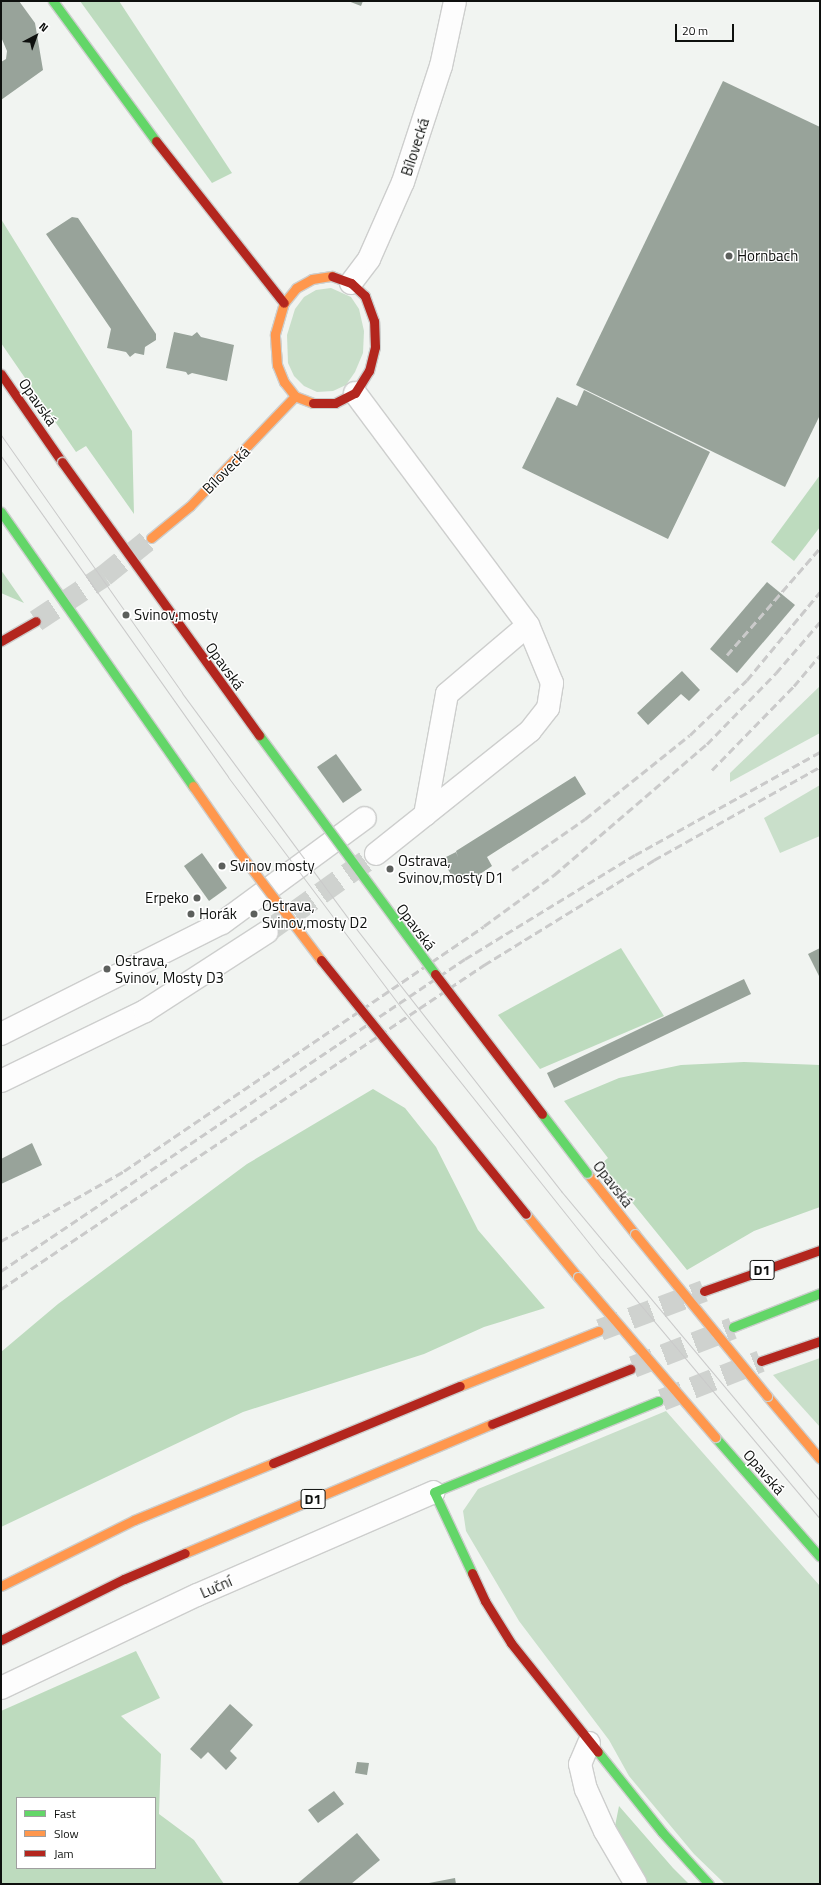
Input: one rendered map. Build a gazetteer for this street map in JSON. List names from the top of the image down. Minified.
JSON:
{"streets":{"main road":["Bílovecká","Opavská","D1"],"street":["Luční"]},"places":["Hornbach","Svinov,mosty","Svinov mosty","Ostrava, Svinov,mosty D1","Erpeko","Horák","Ostrava, Svinov,mosty D2","Ostrava, Svinov, Mosty D3"],"legend":["Fast","Slow","Jam"],"scale_bar":"20 m","north":"top right"}
